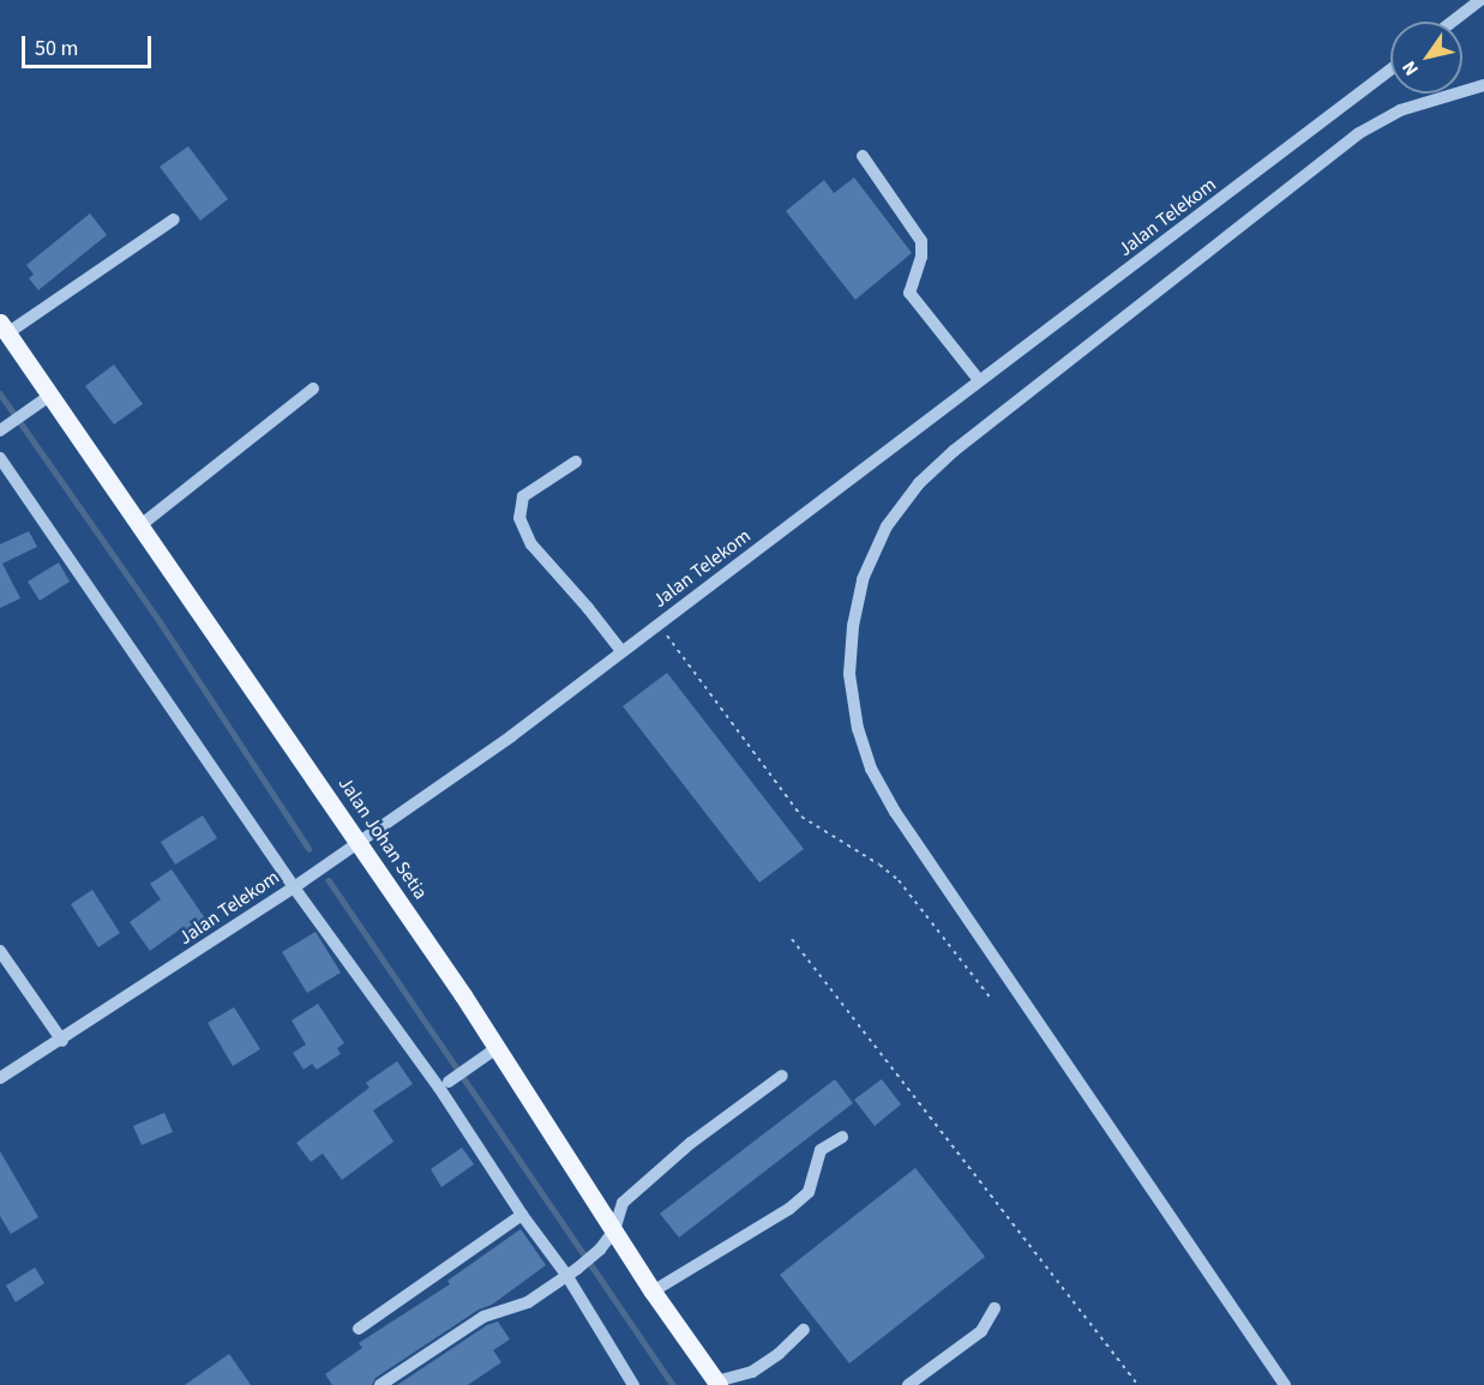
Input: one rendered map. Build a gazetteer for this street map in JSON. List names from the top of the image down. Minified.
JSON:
{"streets":{"main road":["Jalan Johan Setia"],"street":["Jalan Telekom"]},"crossings":[["Jalan Telekom","Jalan Johan Setia"]],"scale_bar":"50 m","north":"bottom left"}
